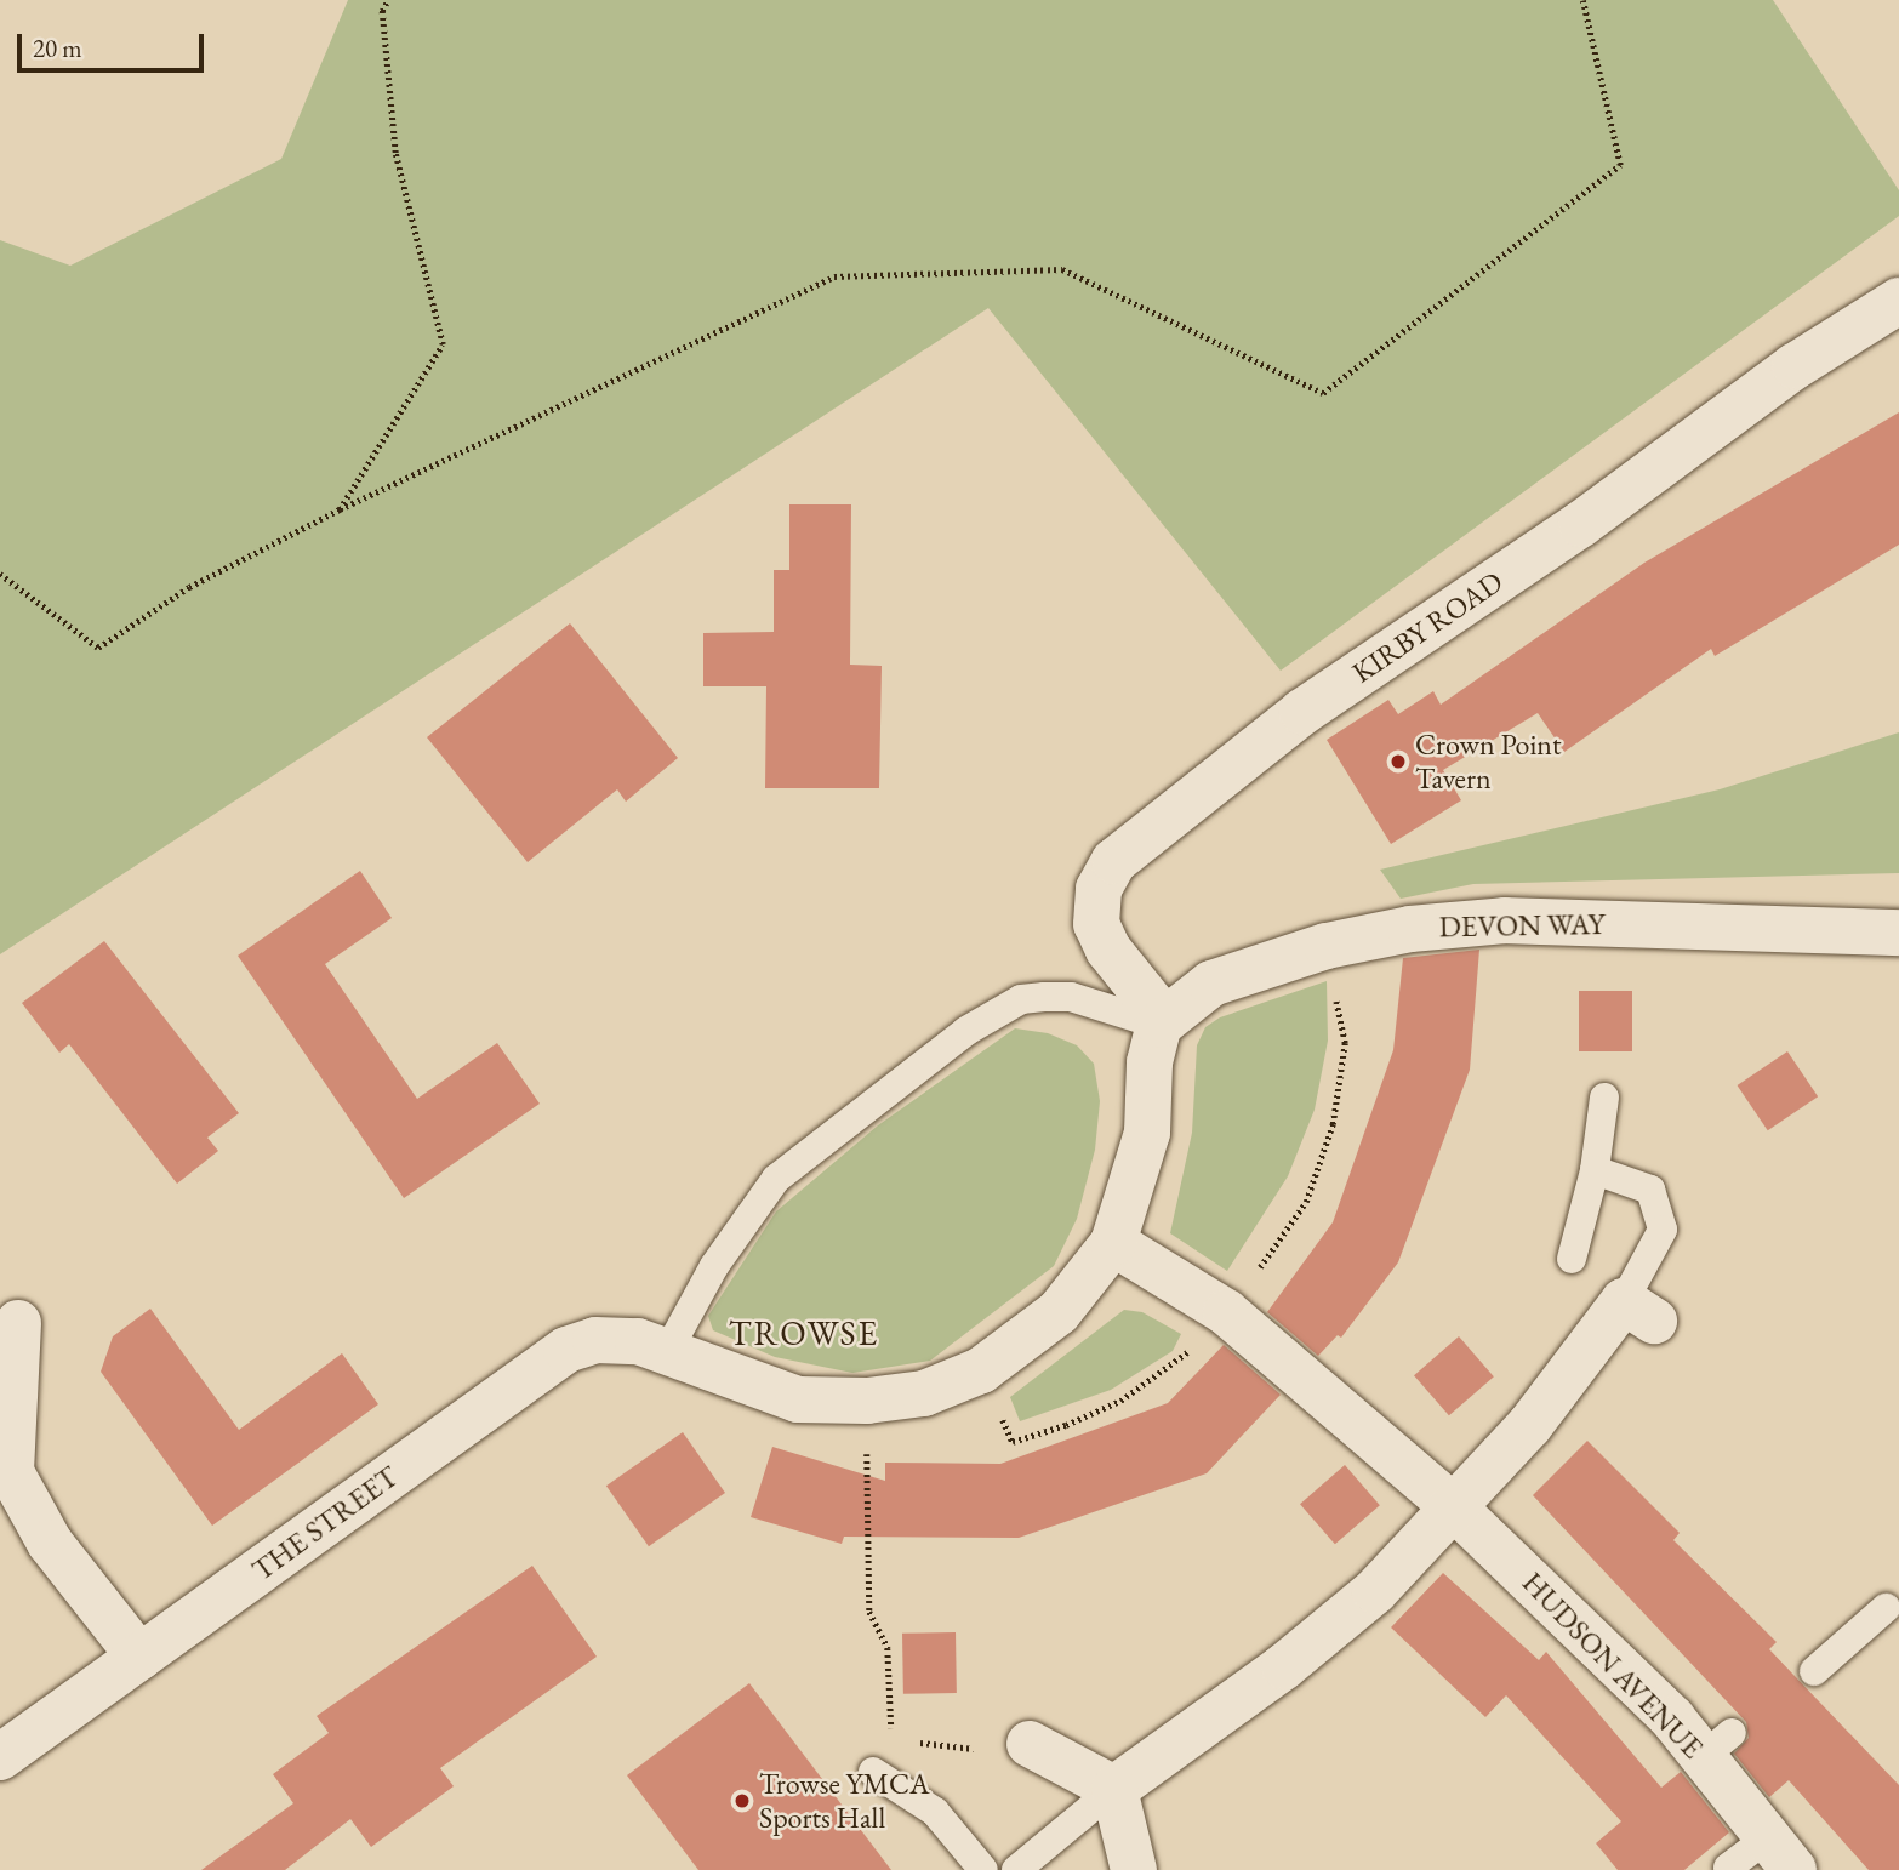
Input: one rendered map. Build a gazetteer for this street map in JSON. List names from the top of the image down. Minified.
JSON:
{"streets":{"street":["KIRBY ROAD","DEVON WAY","THE STREET","HUDSON AVENUE"]},"crossings":[["KIRBY ROAD","DEVON WAY"],["THE STREET","HUDSON AVENUE"]],"districts":["TROWSE"],"places":["Crown Point Tavern","Trowse YMCA Sports Hall"],"scale_bar":"20 m"}
